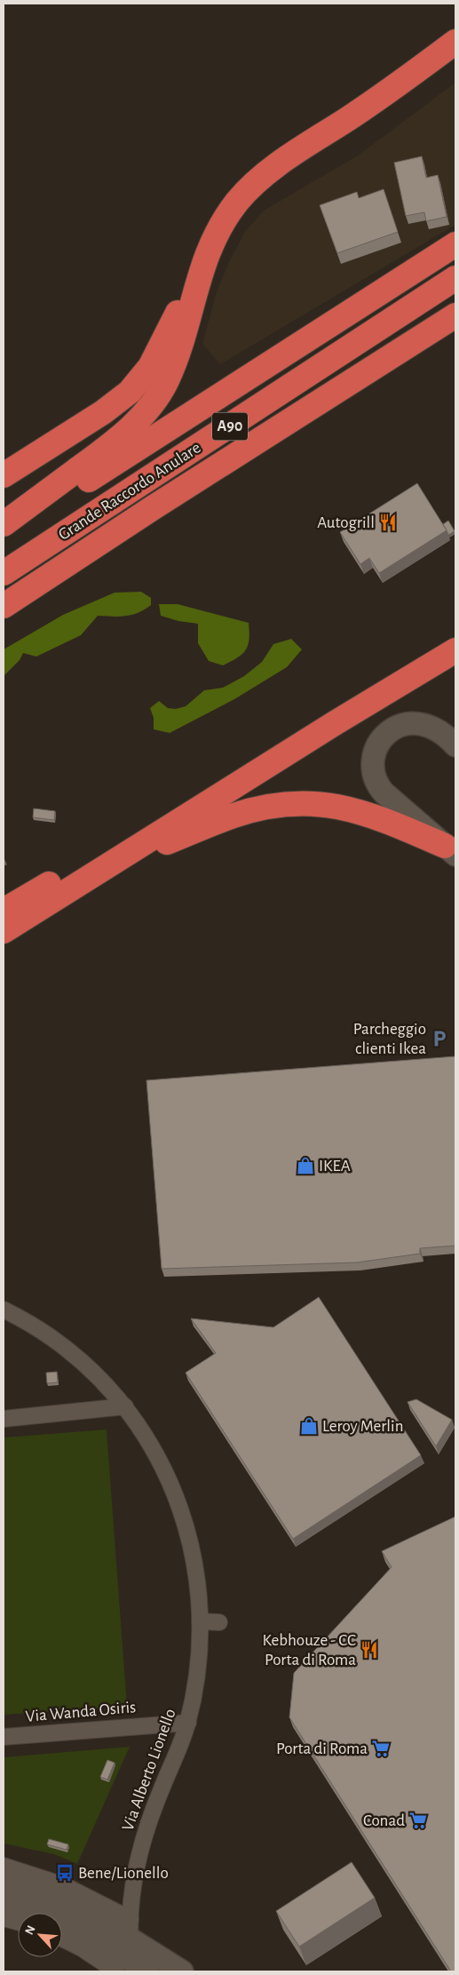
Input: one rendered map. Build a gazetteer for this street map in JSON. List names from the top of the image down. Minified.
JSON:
{"streets":{"highway":["A90","Grande Raccordo Anulare"],"street":["Via Wanda Osiris","Via Alberto Lionello"]},"crossings":[["Via Wanda Osiris","Via Alberto Lionello"]],"places":{"restaurant":["Autogrill","Kebhouze - CC Porta di Roma"],"parking":["Parcheggio clienti Ikea"],"shop":["IKEA","Leroy Merlin"],"supermarket":["Porta di Roma","Conad"],"bus stop":["Bene/Lionello"]},"north":"top left"}
